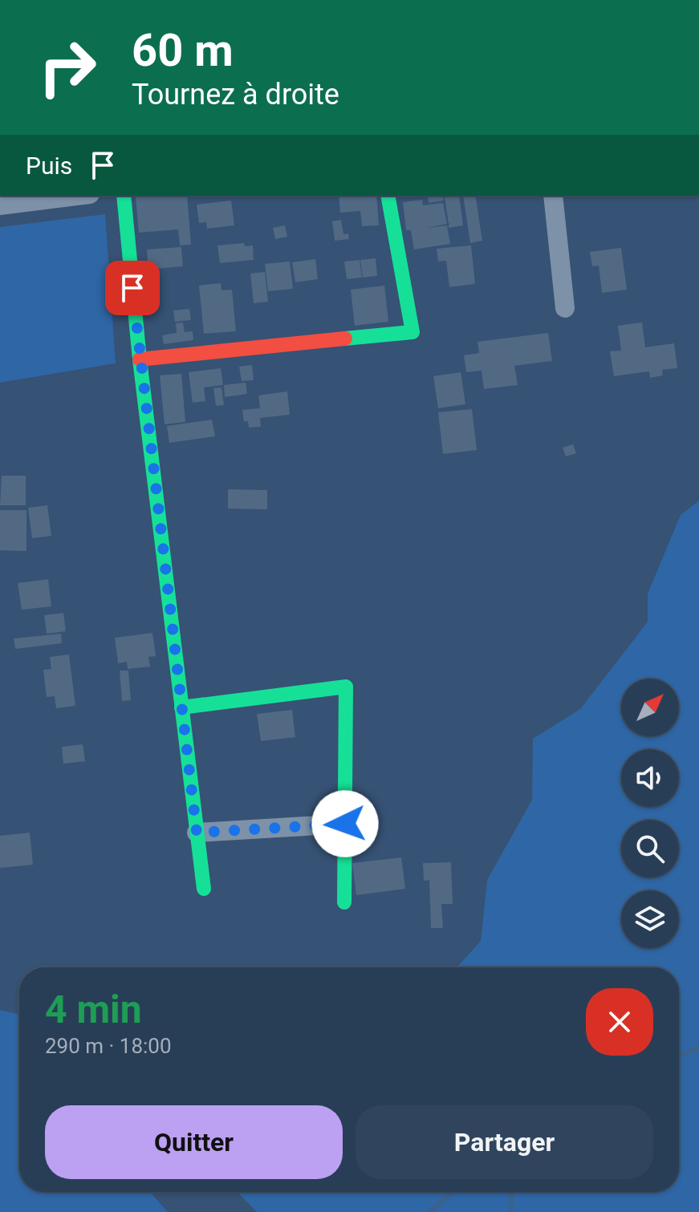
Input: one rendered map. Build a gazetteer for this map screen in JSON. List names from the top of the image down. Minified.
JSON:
{"north":"top right","page":{"turn":["60 m","Tournez à droite"],"then":"Puis","heading":["4 min","290 m · 18:00"],"buttons":["Quitter","Partager"]}}
